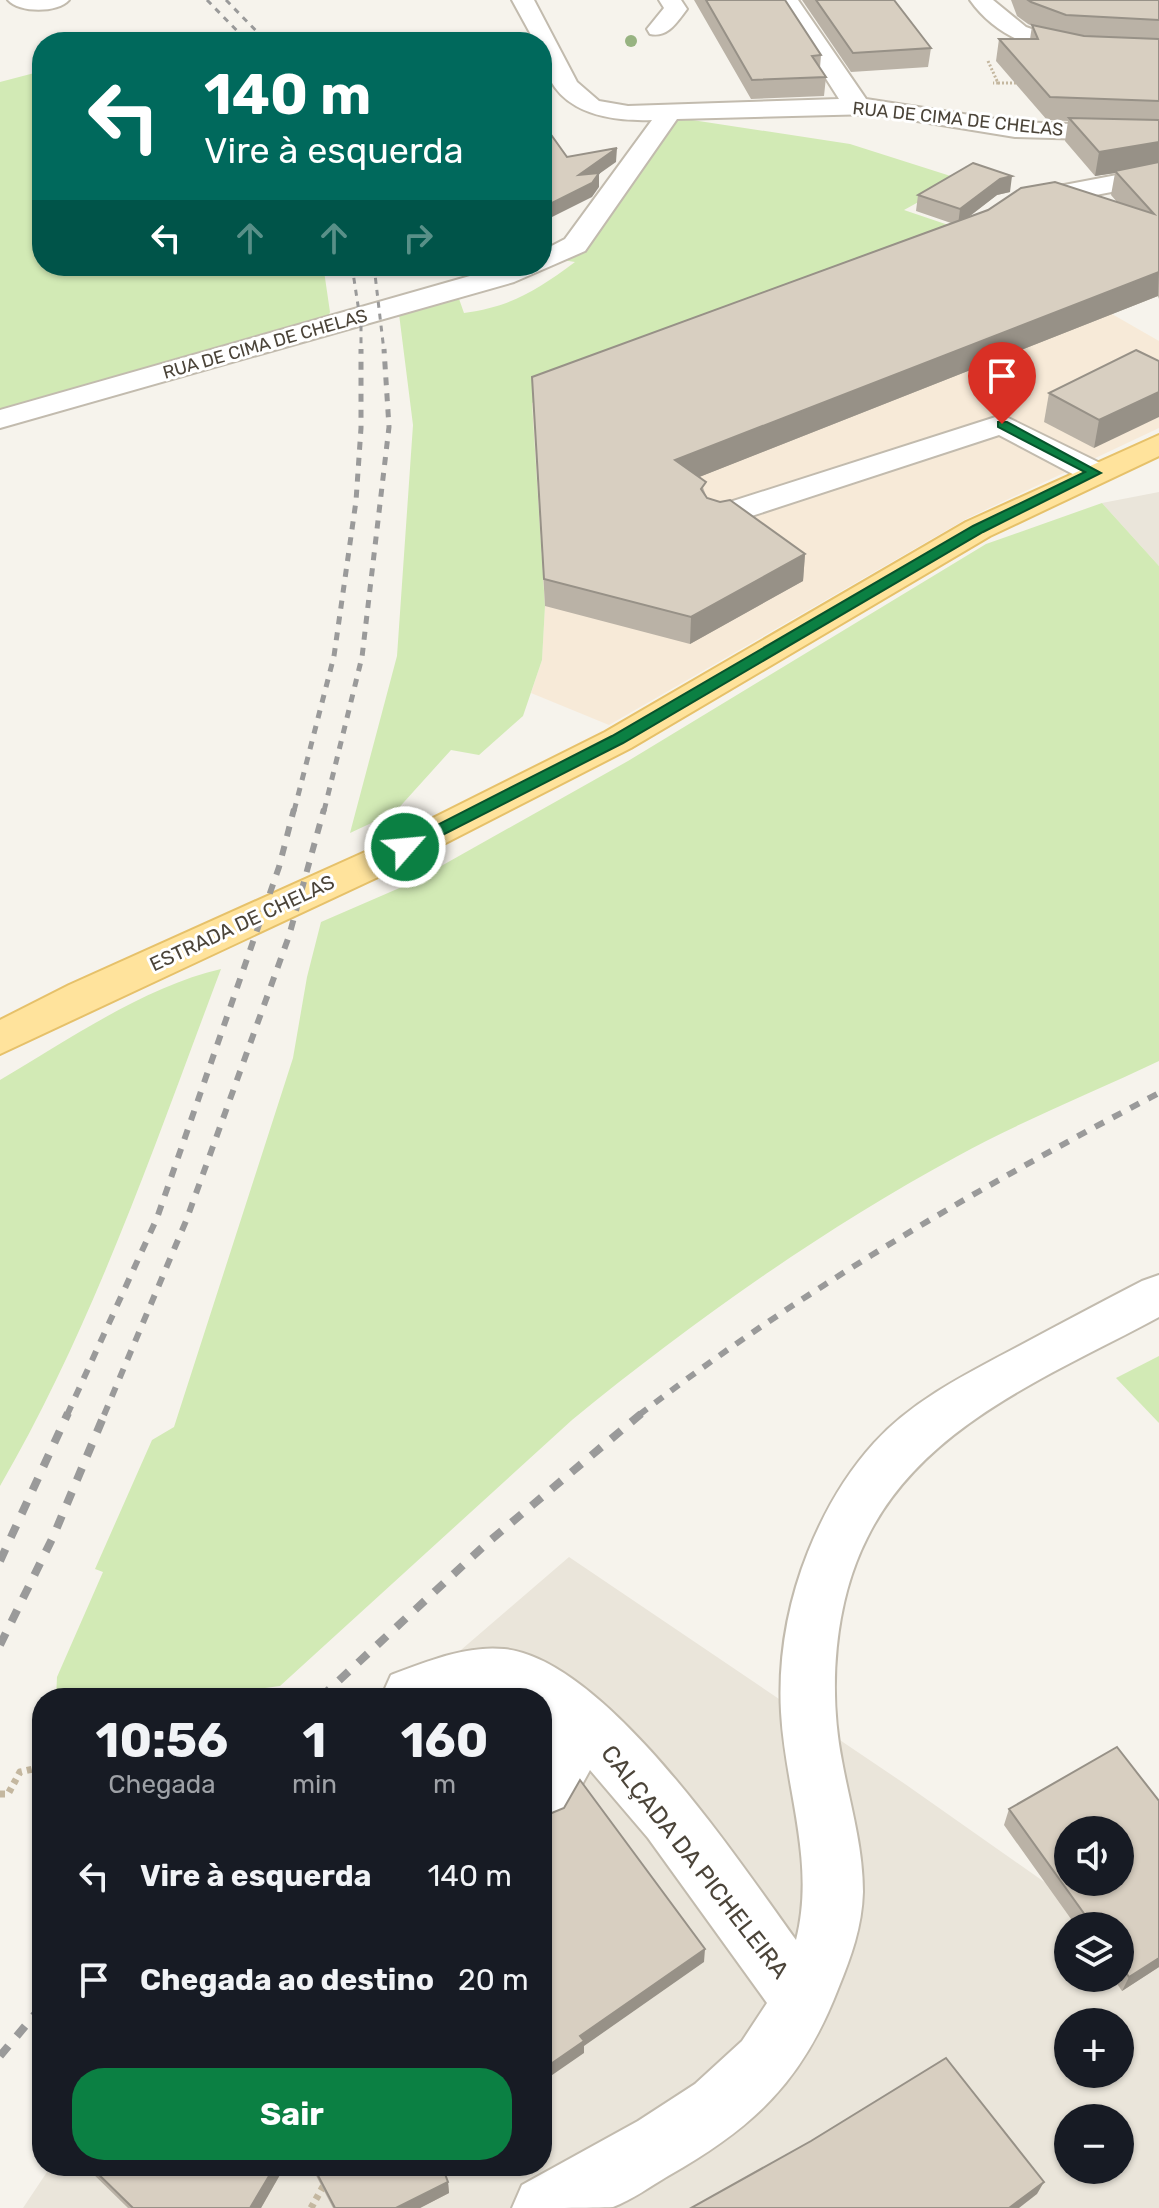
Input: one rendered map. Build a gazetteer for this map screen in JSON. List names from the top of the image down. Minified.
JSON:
{"streets":{"main road":["ESTRADA DE CHELAS"],"street":["RUA DE CIMA DE CHELAS","CALÇADA DA PICHELEIRA"]},"page":{"turn":["140 m","Vire à esquerda"],"eta":["10:56","Chegada","1","min","160","m"],"map_buttons":["+","−"],"list":[{"name":"Vire à esquerda","value":"140 m"},{"name":"Chegada ao destino","value":"20 m"}],"buttons":"Sair"}}
